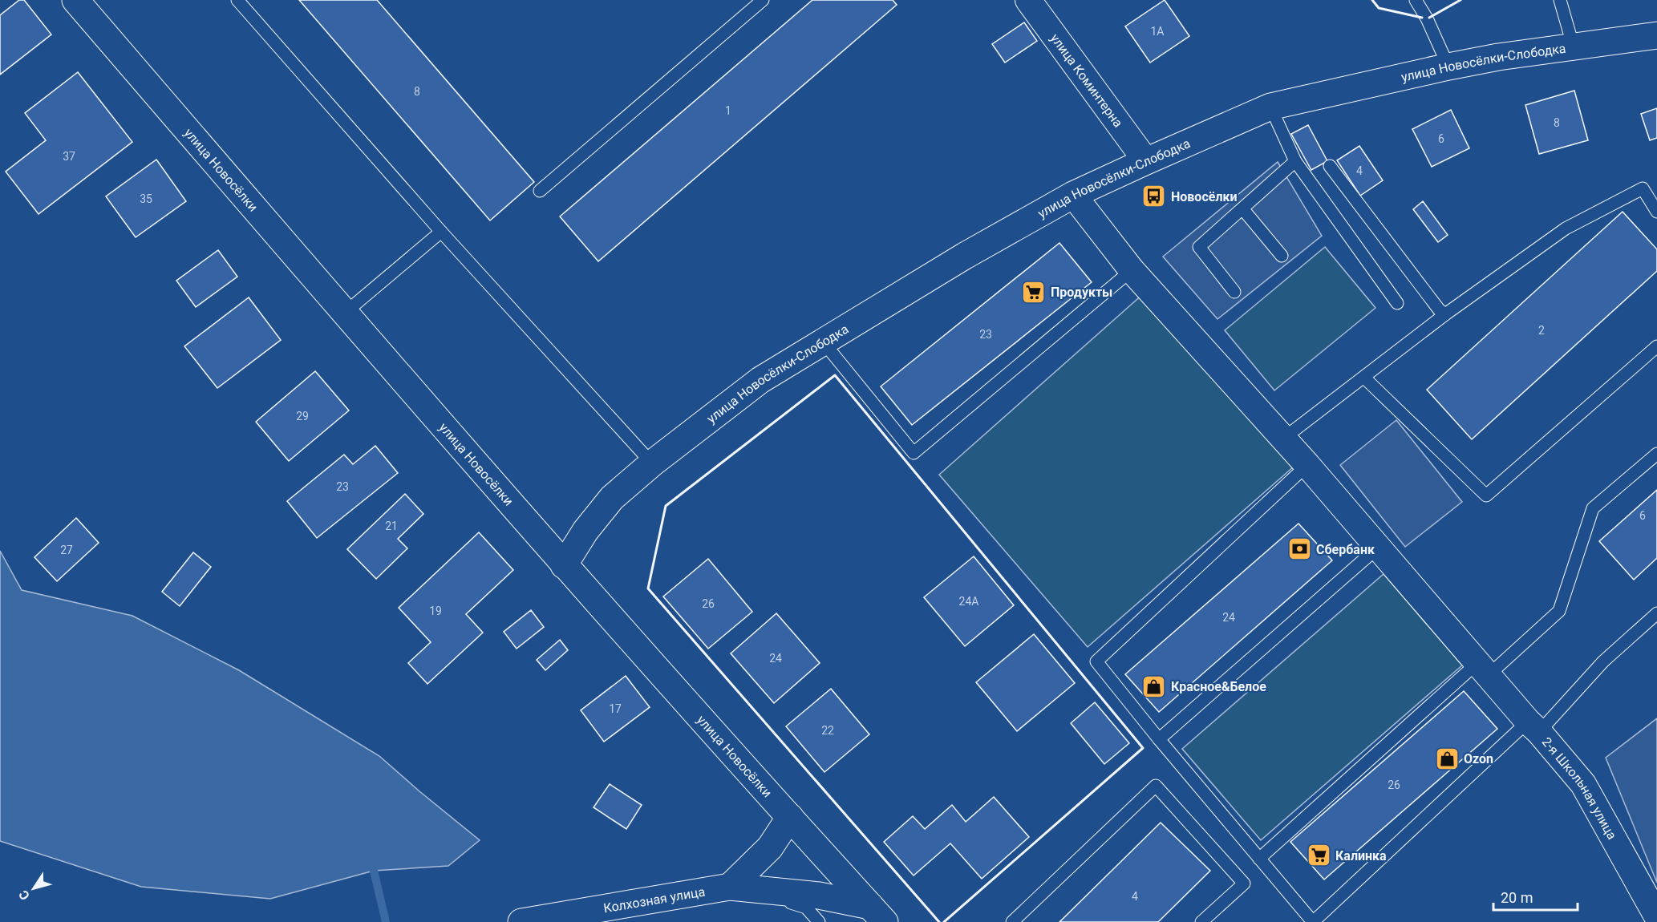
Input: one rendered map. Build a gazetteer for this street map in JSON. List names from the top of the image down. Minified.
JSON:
{"streets":{"main road":["улица Новосёлки-Слободка","улица Новосёлки","Колхозная улица"],"street":["улица Коминтерна","2-я Школьная улица"]},"crossings":[["улица Новосёлки-Слободка","улица Коминтерна"],["улица Новосёлки-Слободка","улица Новосёлки"],["улица Новосёлки","Колхозная улица"]],"places":{"bus stop":["Новосёлки"],"supermarket":["Продукты","Калинка"],"bank":["Сбербанк"],"shop":["Красное&Белое","Ozon"]},"house_numbers":["1А","8","1","8","6","37","4","35","2","23","29","23","6","21","27","24А","26","19","24","24","17","22","26","4"],"scale_bar":"20 m","north":"bottom left"}
